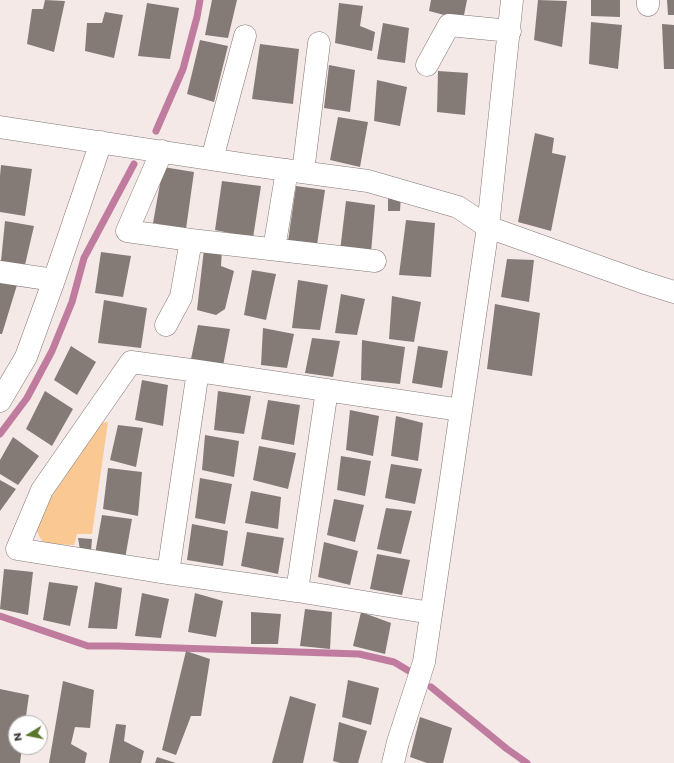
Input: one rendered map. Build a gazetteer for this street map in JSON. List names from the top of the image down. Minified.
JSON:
{"north":"left"}
